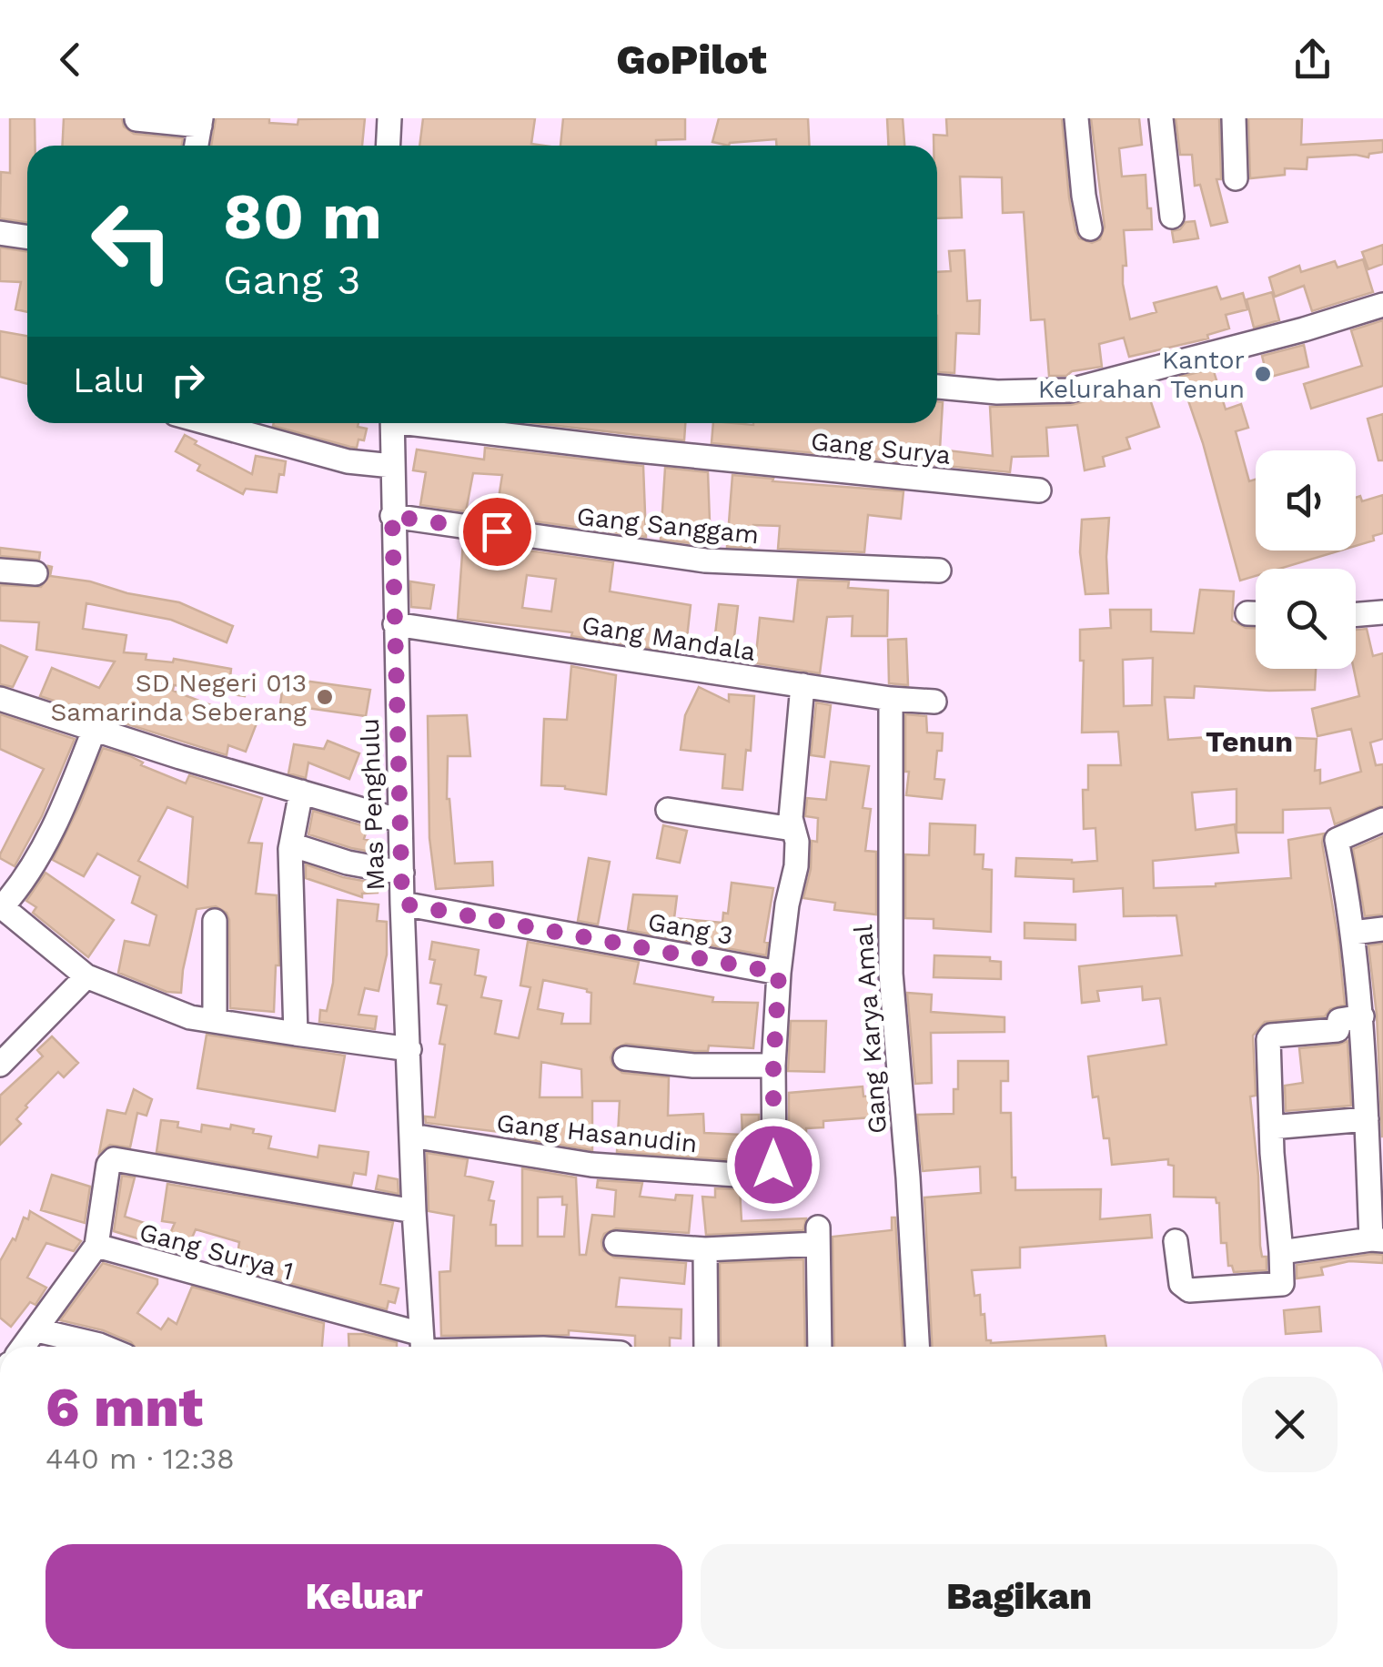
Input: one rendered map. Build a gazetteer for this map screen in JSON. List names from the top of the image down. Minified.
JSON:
{"streets":{"street":["Gang Surya","Gang Sanggam","Gang Mandala","Mas Penghulu","Gang 3","Gang Karya Amal","Gang Hasanudin","Gang Surya 1"]},"crossings":[["Gang Sanggam","Mas Penghulu"],["Gang Mandala","Mas Penghulu"],["Gang Mandala","Gang Karya Amal"],["Mas Penghulu","Gang 3"],["Mas Penghulu","Gang Hasanudin"],["Mas Penghulu","Gang Surya 1"]],"districts":["Tenun"],"places":["Kantor Kelurahan Tenun","SD Negeri 013 Samarinda Seberang"],"page":{"header":"GoPilot","turn":["80 m","Gang 3"],"then":"Lalu","heading":["6 mnt","440 m · 12:38"],"buttons":["Keluar","Bagikan"]}}
